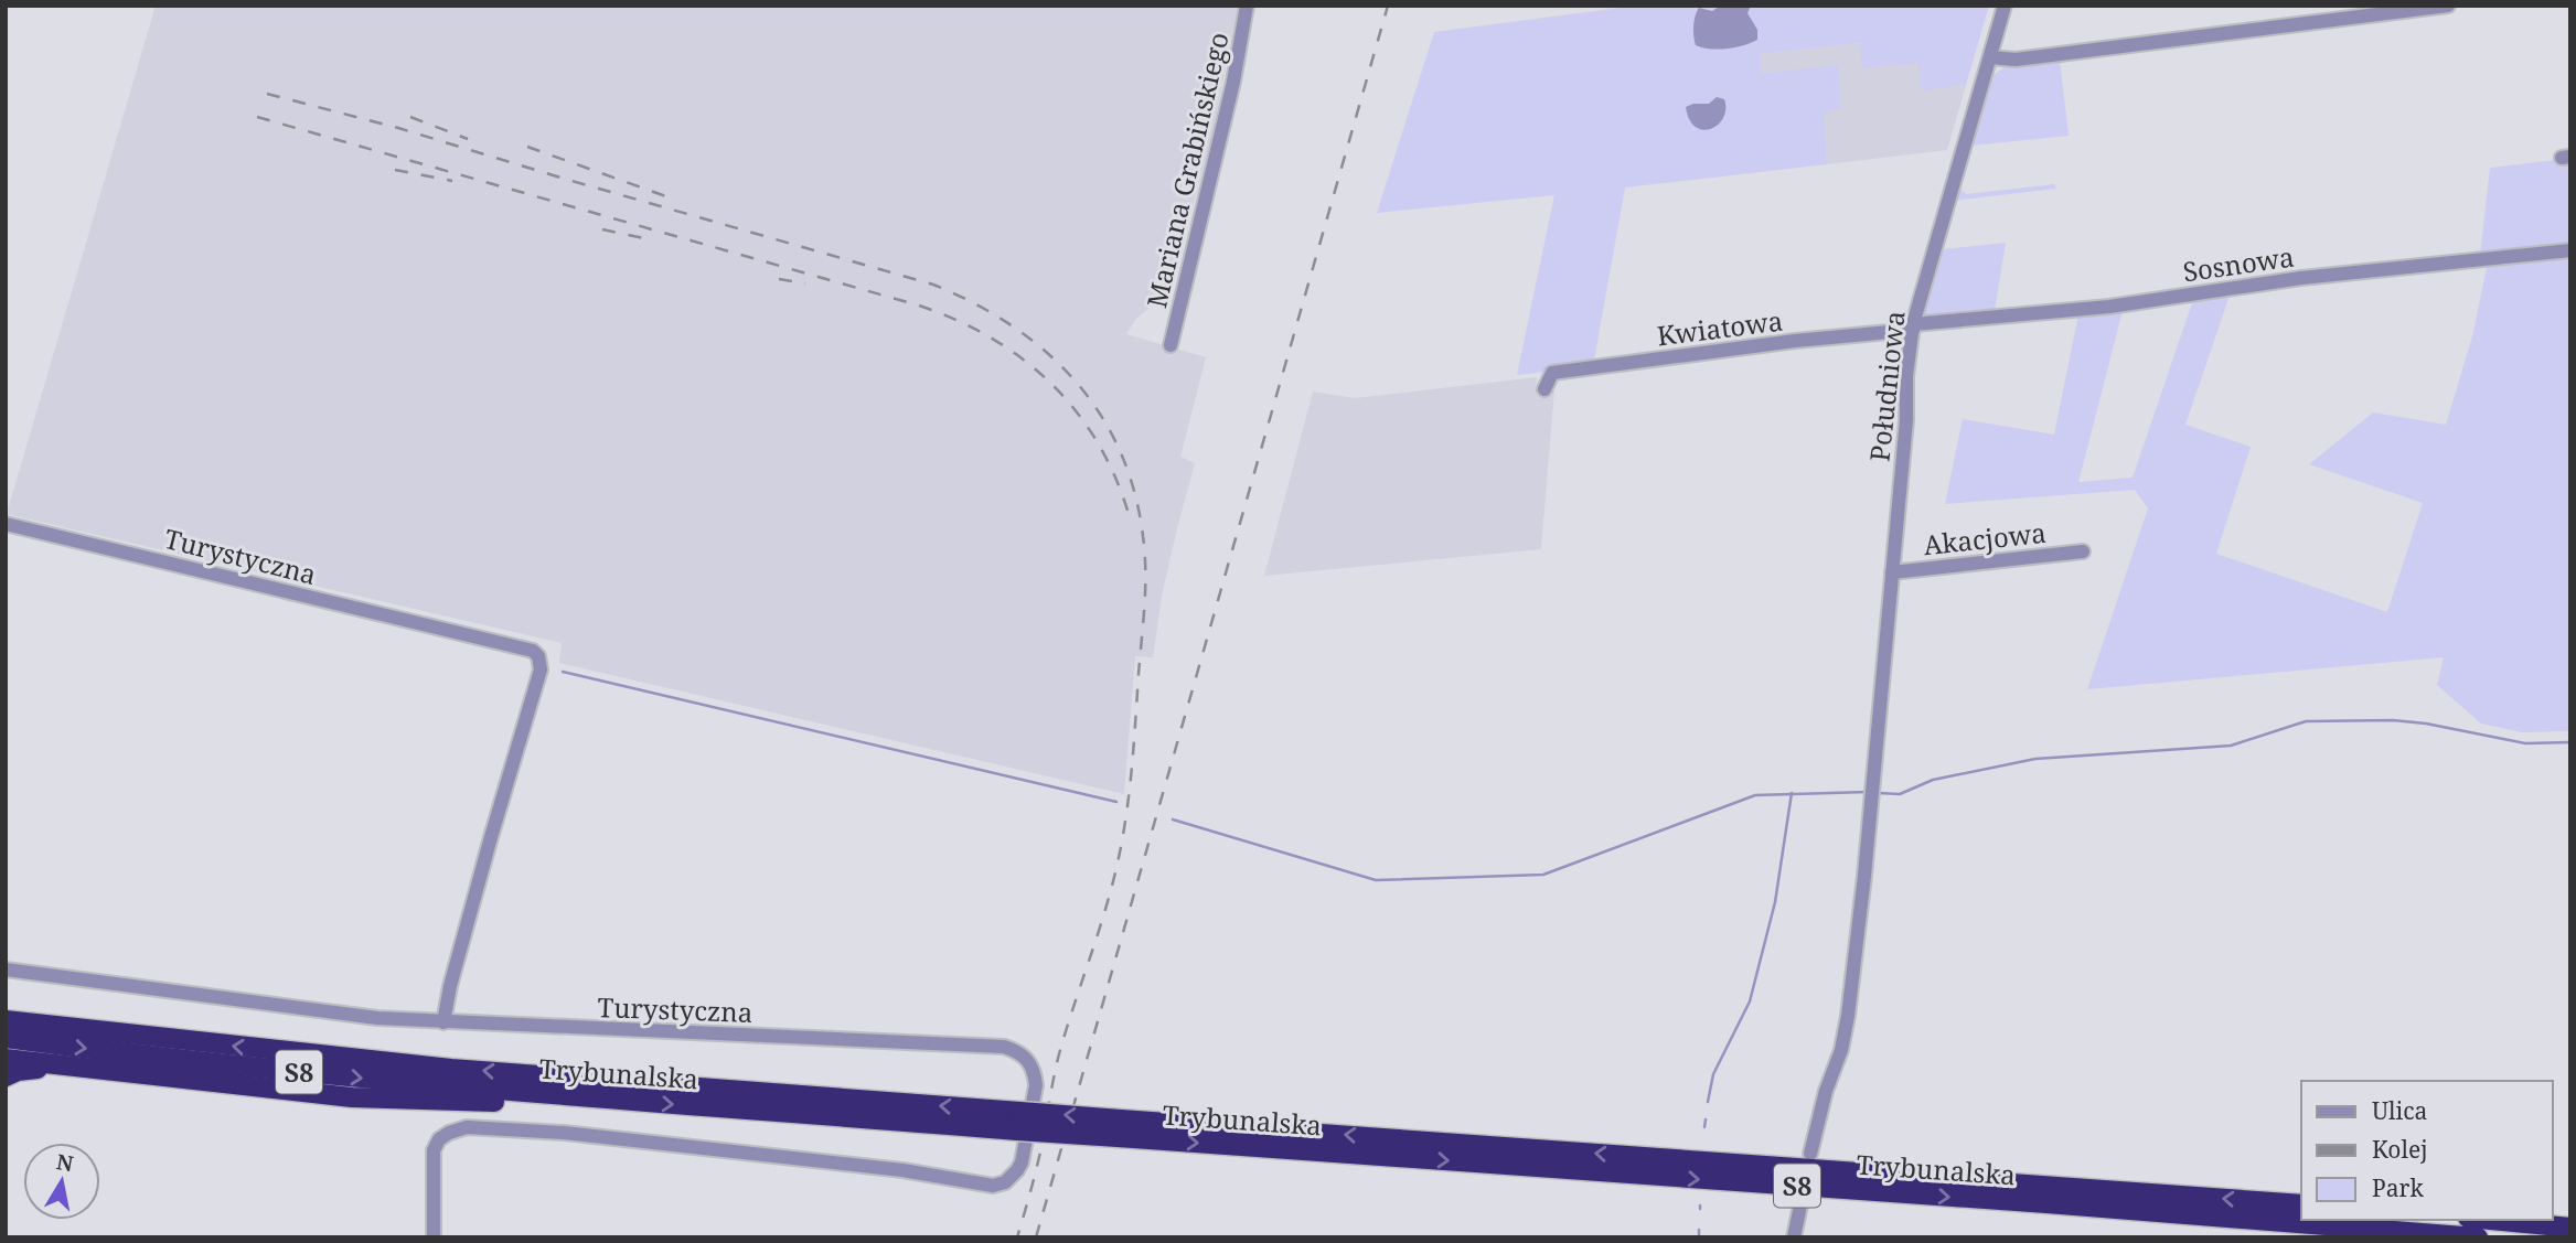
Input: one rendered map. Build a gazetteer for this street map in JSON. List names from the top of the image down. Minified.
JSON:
{"streets":{"highway":["S8","Trybunalska"],"street":["Mariana Grabińskiego","Sosnowa","Kwiatowa","Południowa","Akacjowa","Turystyczna"]},"crossings":[["Sosnowa","Kwiatowa"],["Sosnowa","Południowa"],["Kwiatowa","Południowa"],["Południowa","Akacjowa"]],"legend":["Ulica","Kolej","Park"],"north":"top"}
